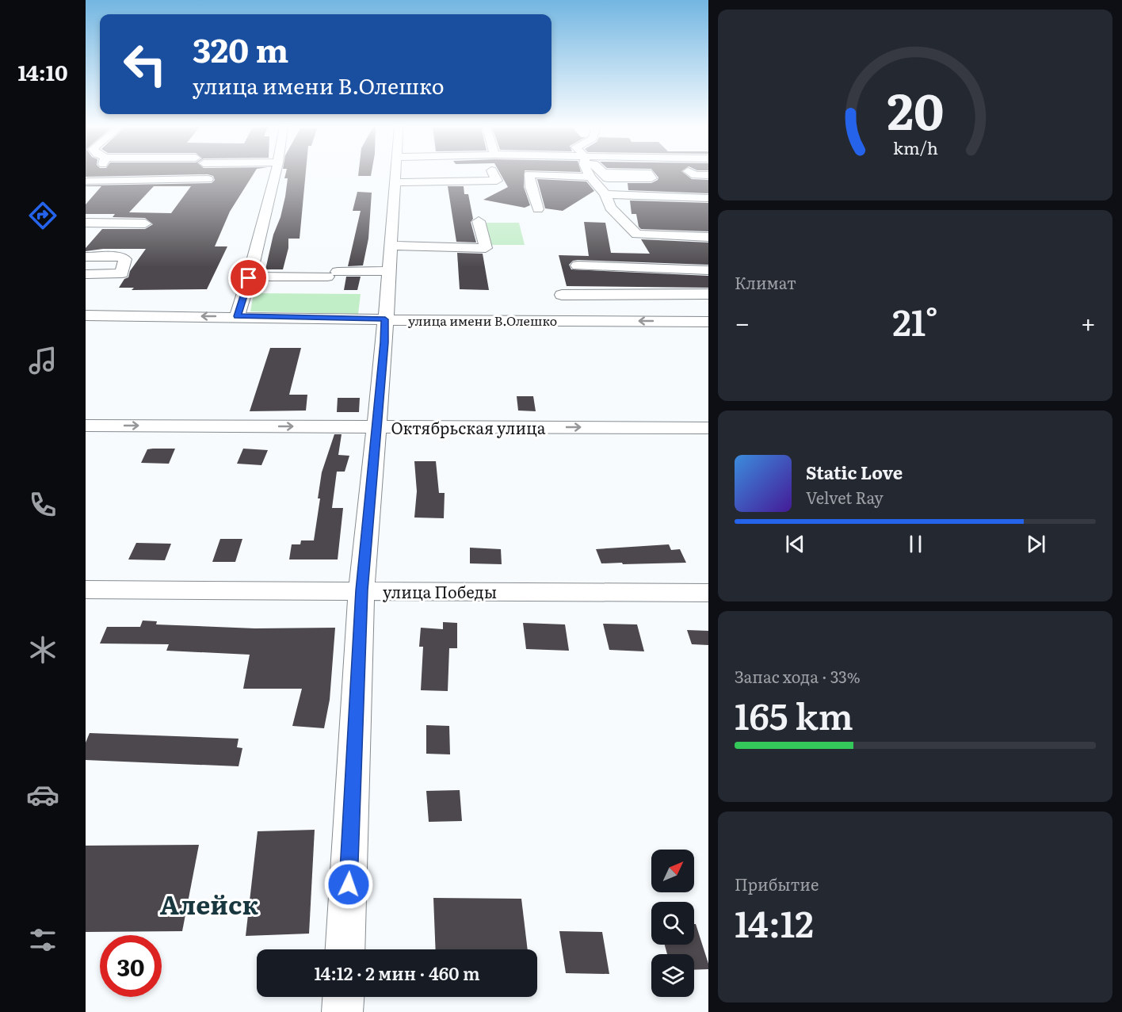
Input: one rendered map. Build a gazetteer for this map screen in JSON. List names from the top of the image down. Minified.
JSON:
{"streets":{"street":["улица имени В.Олешко","Октябрьская улица","улица Победы"]},"districts":["Алейск"],"north":"top right","page":{"tabs":"14:10","turn":["320 m","улица имени В.Олешко"],"tile":["Климат",["Запас хода · 33%","165 km"],["Прибытие","14:12"]],"heat":["−","21°","+"],"song":["Static Love","Velvet Ray"],"limit":"30","trip":"14:12 · 2 мин · 460 m","gauge":["20","km/h"]}}
